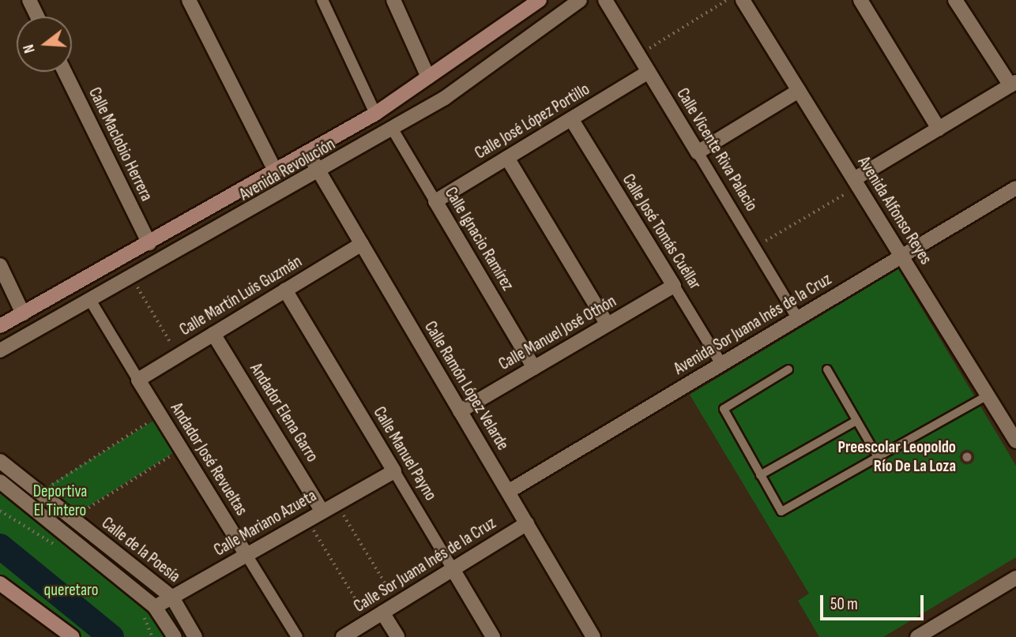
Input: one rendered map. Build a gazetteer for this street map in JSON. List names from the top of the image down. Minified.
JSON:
{"streets":{"main road":["Avenida Revolución"],"street":["Calle José López Portillo","Calle Maclobio Herrera","Calle Vicente Riva Palacio","Avenida Alfonso Reyes","Calle José Tomás Cuéllar","Calle Ignacio Ramírez","Calle Martín Luis Guzmán","Avenida Sor Juana Inés de la Cruz","Calle Manuel José Othón","Calle Ramón López Velarde","Andador Elena Garro","Calle Manuel Payno","Andador José Revueltas","Calle Mariano Azueta","Calle de la Poesía","Calle Sor Juana Inés de la Cruz"]},"crossings":[["Calle José López Portillo","Calle Vicente Riva Palacio"],["Calle José López Portillo","Calle José Tomás Cuéllar"],["Calle José López Portillo","Calle Ignacio Ramírez"],["Calle Maclobio Herrera","Avenida Revolución"],["Calle Vicente Riva Palacio","Avenida Sor Juana Inés de la Cruz"],["Avenida Revolución","Calle Ignacio Ramírez"],["Avenida Revolución","Calle Ramón López Velarde"],["Avenida Revolución","Andador José Revueltas"],["Avenida Alfonso Reyes","Avenida Sor Juana Inés de la Cruz"],["Calle José Tomás Cuéllar","Avenida Sor Juana Inés de la Cruz"],["Calle José Tomás Cuéllar","Calle Manuel José Othón"],["Calle Ignacio Ramírez","Calle Manuel José Othón"],["Calle Martín Luis Guzmán","Calle Ramón López Velarde"],["Calle Martín Luis Guzmán","Andador Elena Garro"],["Calle Martín Luis Guzmán","Calle Manuel Payno"],["Calle Martín Luis Guzmán","Andador José Revueltas"],["Avenida Sor Juana Inés de la Cruz","Calle Ramón López Velarde"],["Calle Manuel José Othón","Calle Ramón López Velarde"],["Calle Ramón López Velarde","Calle Sor Juana Inés de la Cruz"],["Andador Elena Garro","Calle Mariano Azueta"],["Calle Manuel Payno","Calle Mariano Azueta"],["Calle Manuel Payno","Calle Sor Juana Inés de la Cruz"],["Andador José Revueltas","Calle Mariano Azueta"],["Calle Mariano Azueta","Calle de la Poesía"]],"parks":["Deportiva El Tintero","queretaro"],"places":["Preescolar Leopoldo Río De La Loza"],"scale_bar":"50 m","north":"left"}
